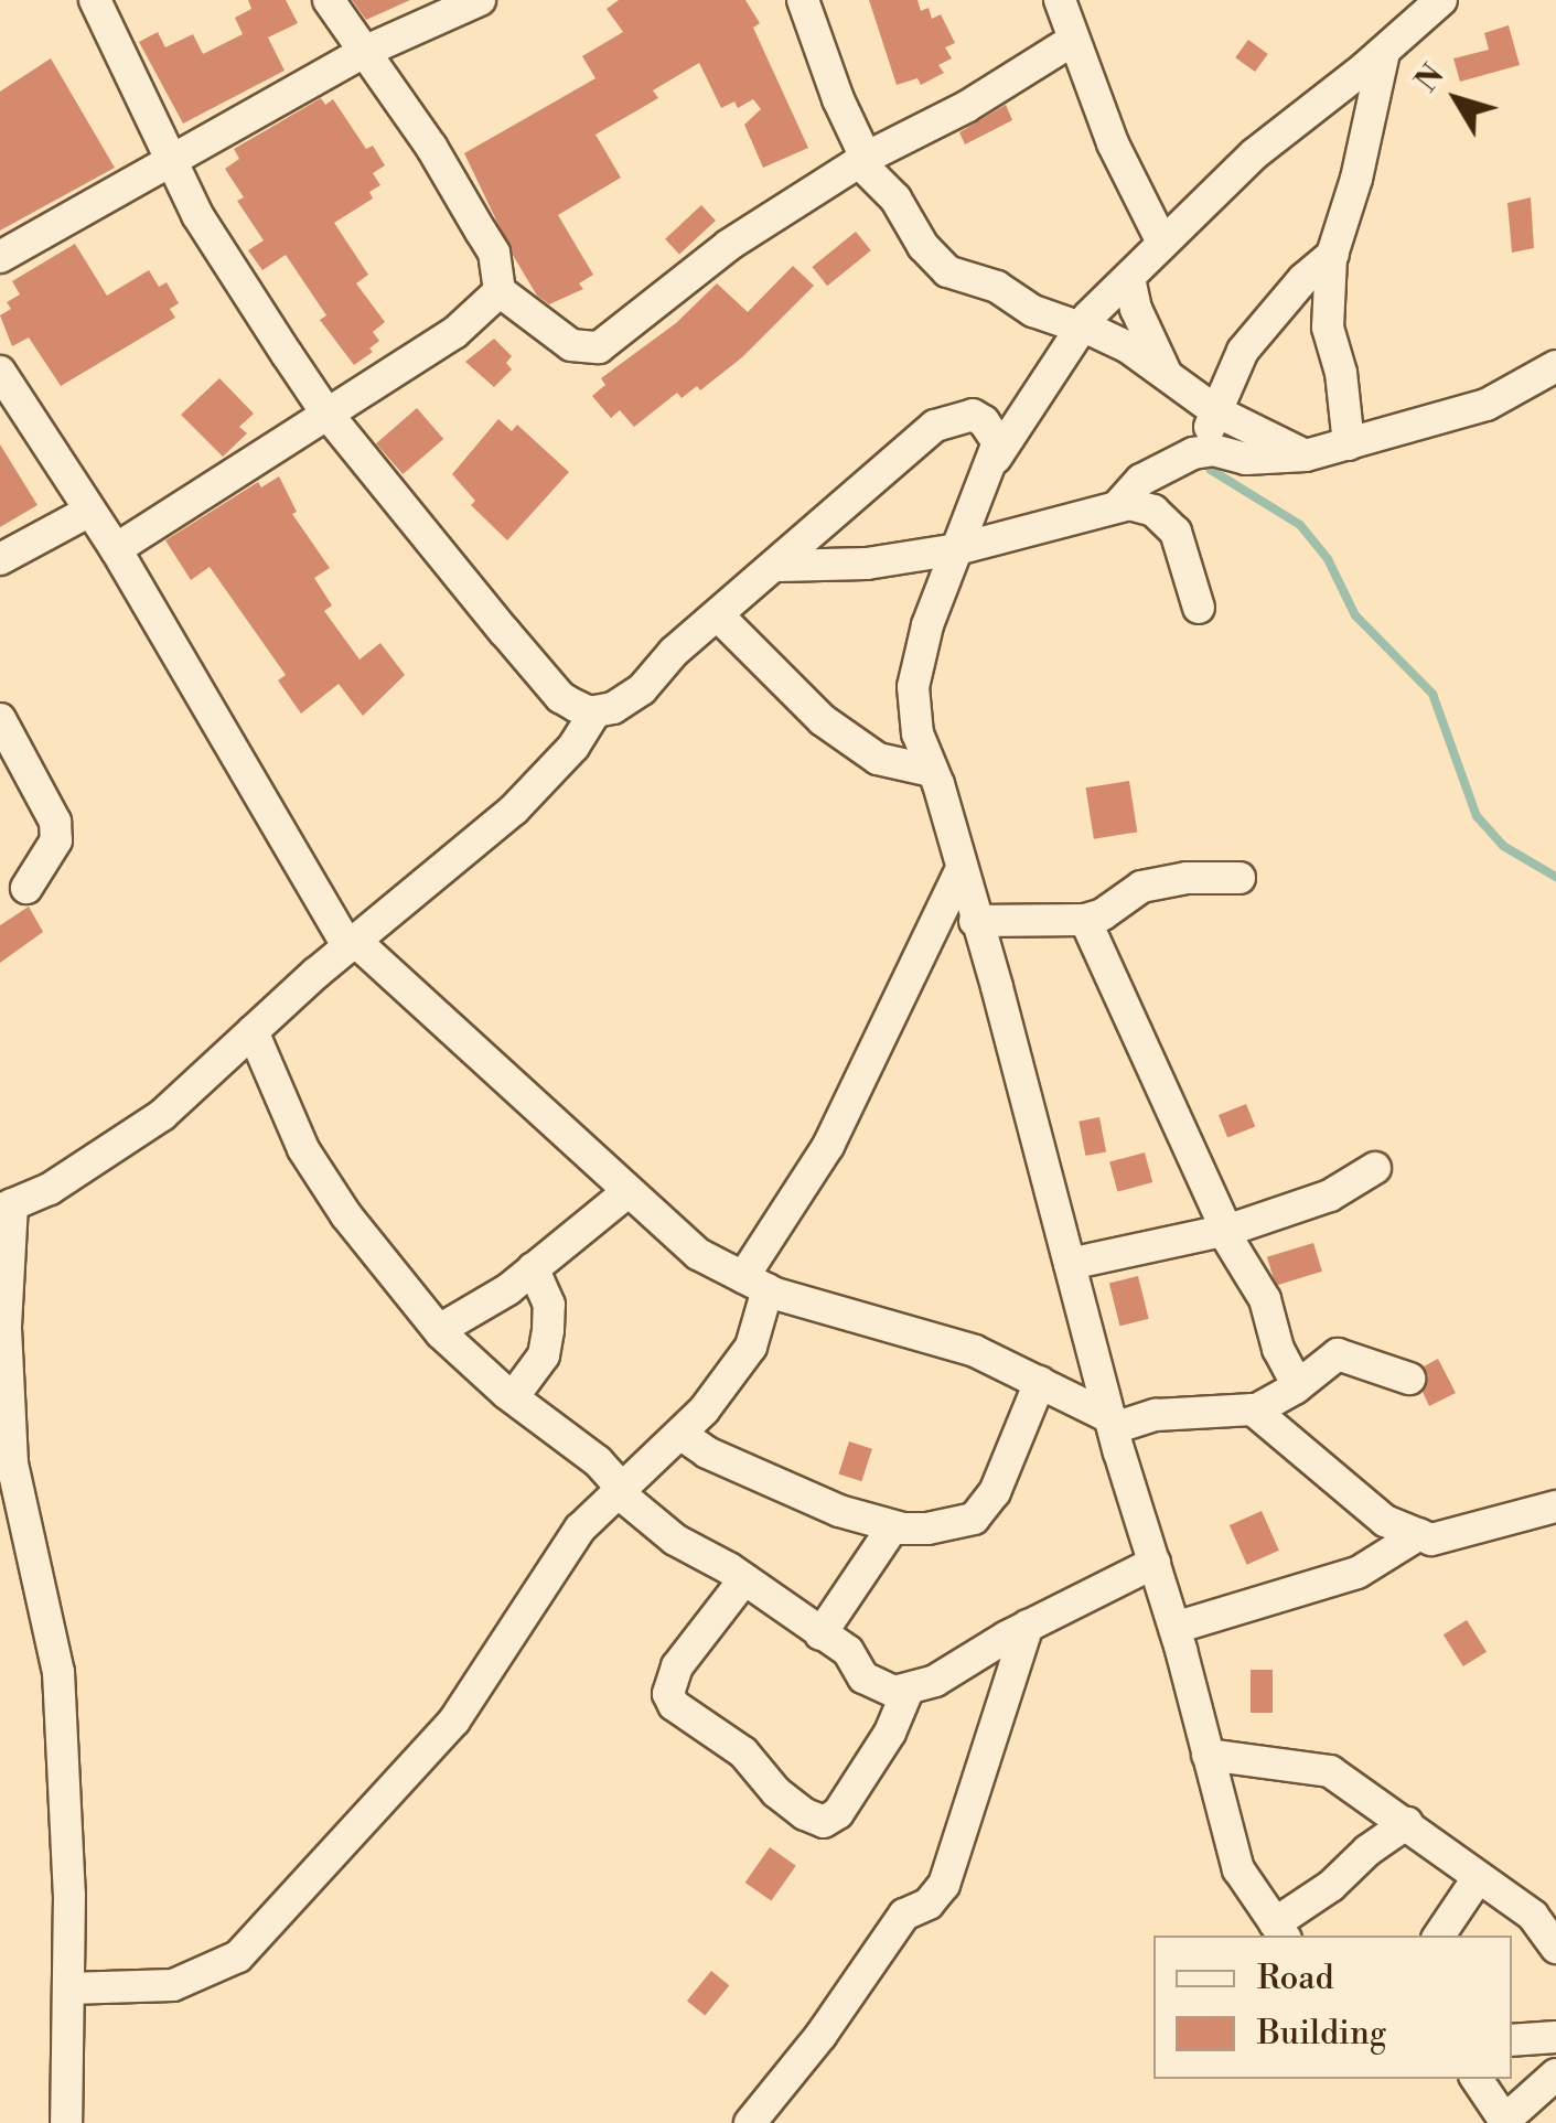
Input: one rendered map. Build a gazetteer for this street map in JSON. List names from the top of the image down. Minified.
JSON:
{"legend":["Road","Building"],"north":"top left"}
